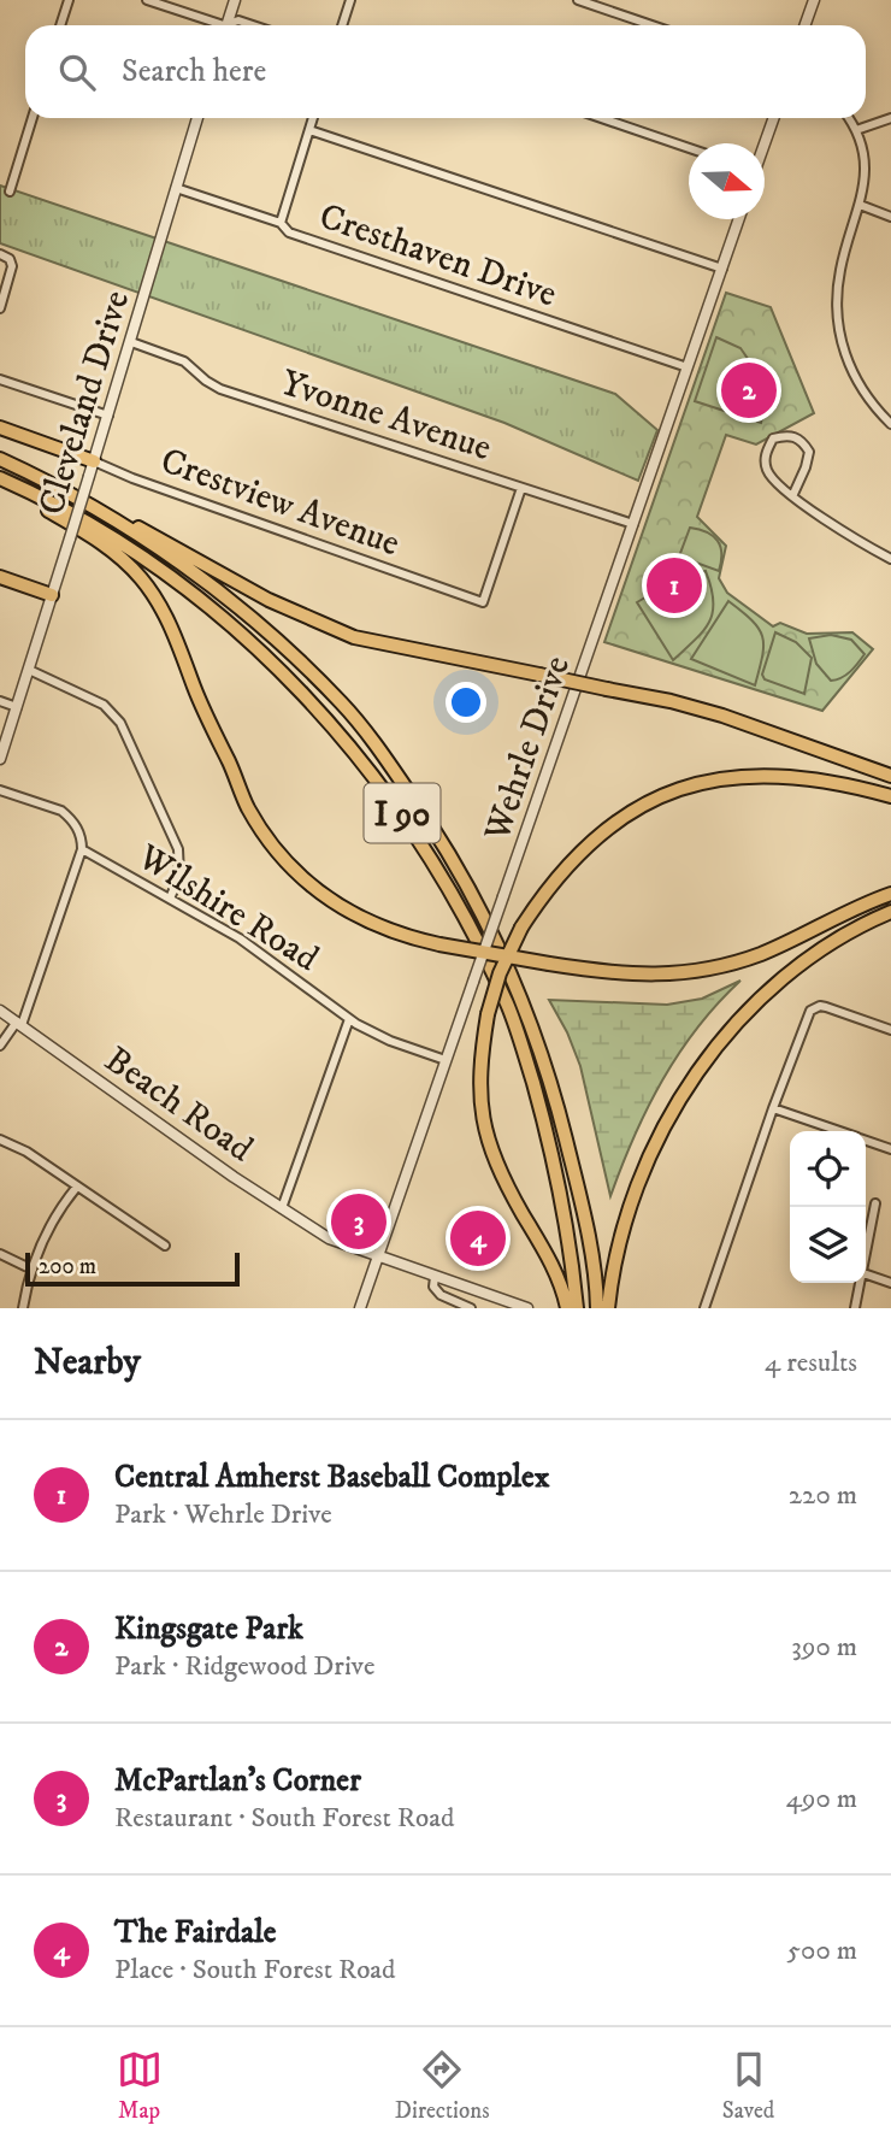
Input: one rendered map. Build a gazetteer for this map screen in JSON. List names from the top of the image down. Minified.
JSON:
{"streets":{"highway":["I 90"],"street":["Cresthaven Drive","Cleveland Drive","Yvonne Avenue","Crestview Avenue","Wehrle Drive","Wilshire Road","Beach Road"]},"crossings":[["Cresthaven Drive","Cleveland Drive"],["Cresthaven Drive","Wehrle Drive"],["Cleveland Drive","Yvonne Avenue"],["Cleveland Drive","Crestview Avenue"],["Yvonne Avenue","Crestview Avenue"],["Yvonne Avenue","Wehrle Drive"],["Wehrle Drive","Wilshire Road"],["Wehrle Drive","Beach Road"]],"scale_bar":"200 m","north":"right","page":{"search":"Search here","pins":["2","1","3","4"],"scale":"200 m","heading":["Nearby","4 results"],"list":[{"mark":"1","name":"Central Amherst Baseball Complex","note":"Park · Wehrle Drive","value":"220 m"},{"mark":"2","name":"Kingsgate Park","note":"Park · Ridgewood Drive","value":"390 m"},{"mark":"3","name":"McPartlan's Corner","note":"Restaurant · South Forest Road","value":"490 m"},{"mark":"4","name":"The Fairdale","note":"Place · South Forest Road","value":"500 m"}],"nav":["Map","Directions","Saved"]}}
